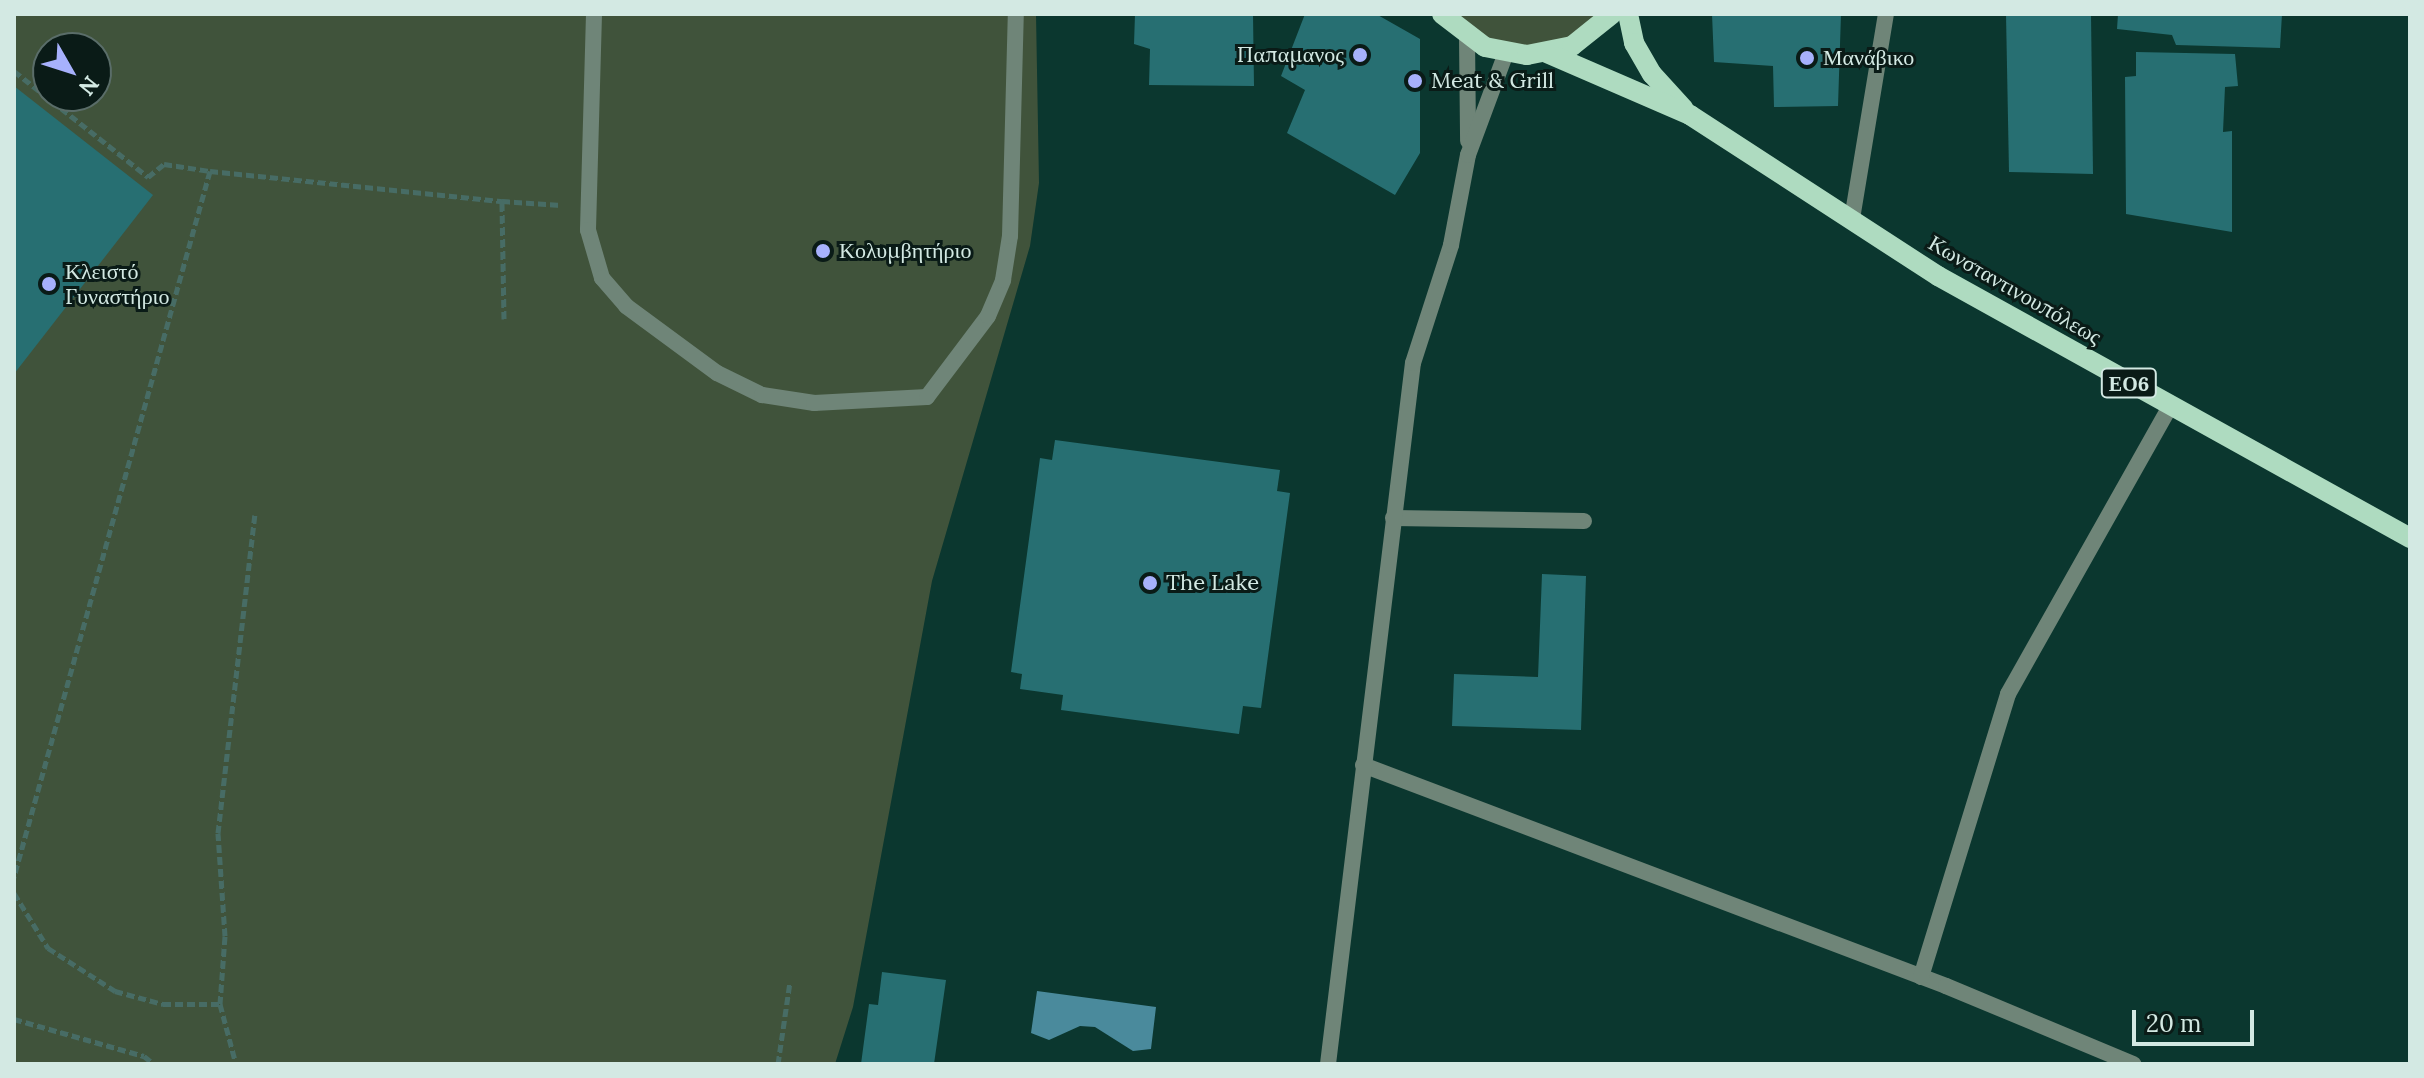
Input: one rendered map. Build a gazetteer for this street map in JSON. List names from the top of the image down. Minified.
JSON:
{"streets":{"main road":["Κωνσταντινουπόλεως","ΕΟ6"]},"crossings":[["Κωνσταντινουπόλεως","ΕΟ6"]],"places":["Παπαμανος","Μανάβικο","Meat & Grill","Κολυμβητήριο","Κλειστό Γυναστήριο","The Lake"],"scale_bar":"20 m","north":"bottom right"}
